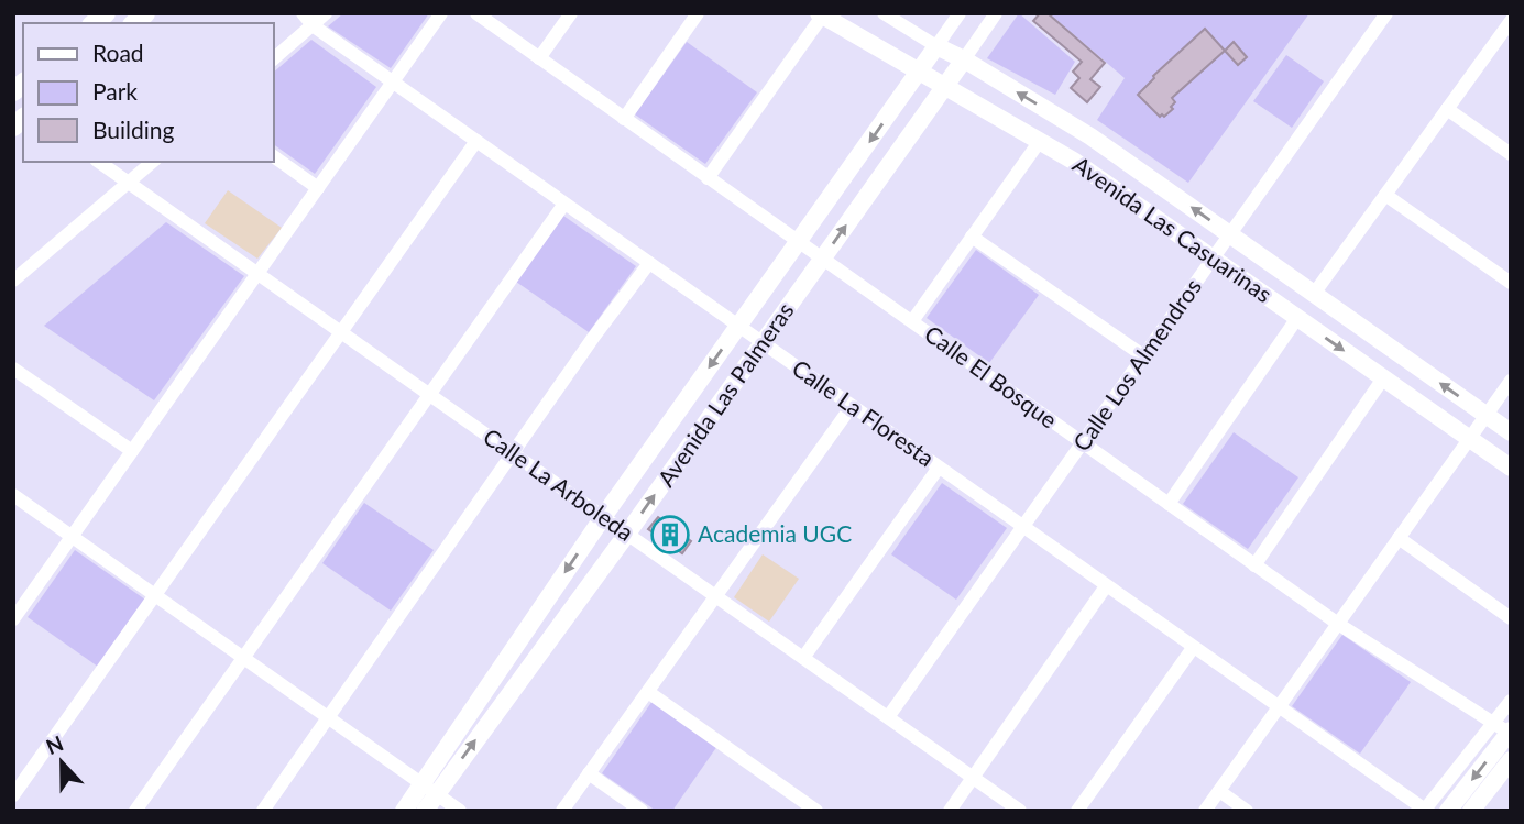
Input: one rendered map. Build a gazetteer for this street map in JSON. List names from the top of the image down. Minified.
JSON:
{"streets":{"street":["Avenida Las Casuarinas","Calle Los Almendros","Calle El Bosque","Avenida Las Palmeras","Calle La Floresta","Calle La Arboleda"]},"crossings":[["Avenida Las Casuarinas","Calle Los Almendros"],["Avenida Las Casuarinas","Avenida Las Palmeras"],["Calle Los Almendros","Calle El Bosque"],["Calle Los Almendros","Calle La Floresta"],["Calle Los Almendros","Calle La Arboleda"],["Calle El Bosque","Avenida Las Palmeras"],["Avenida Las Palmeras","Calle La Floresta"],["Avenida Las Palmeras","Calle La Arboleda"]],"places":{"building":["Academia UGC"]},"legend":["Road","Park","Building"],"north":"top"}
